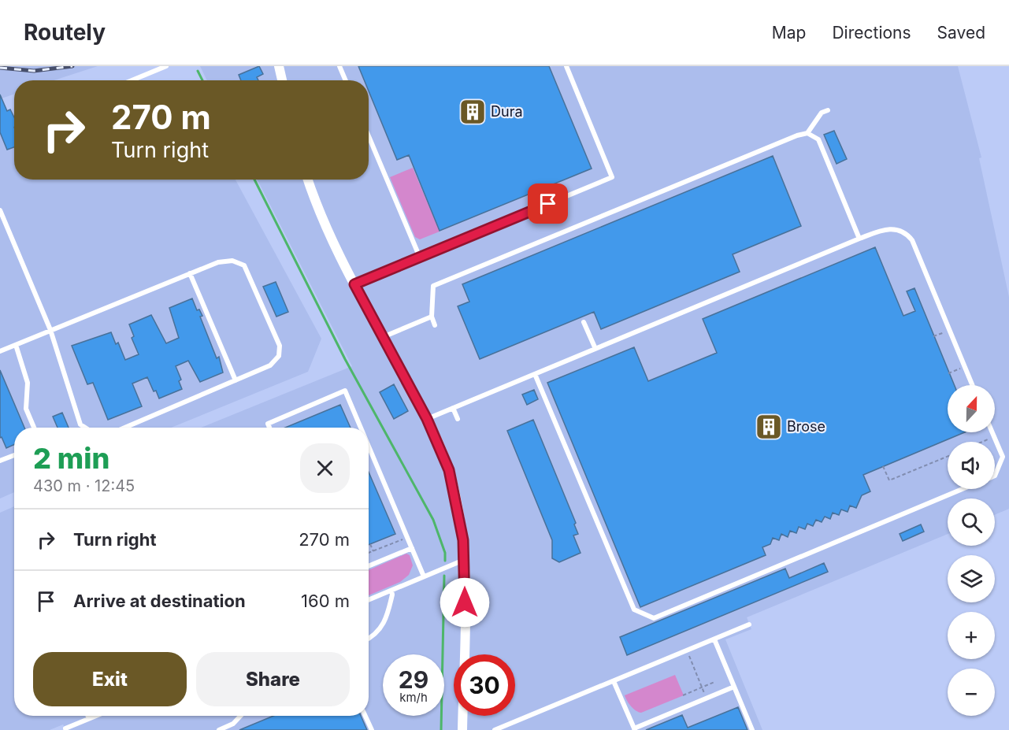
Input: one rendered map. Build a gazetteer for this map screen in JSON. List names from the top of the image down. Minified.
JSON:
{"places":{"building":["Dura","Brose"]},"north":"top","page":{"header":"Routely","nav":["Map","Directions","Saved"],"turn":["270 m","Turn right"],"map_buttons":["+","−"],"heading":["2 min","430 m · 12:45"],"list":[{"name":"Turn right","value":"270 m"},{"name":"Arrive at destination","value":"160 m"}],"buttons":["Exit","Share"],"speed":"29 km/h","limit":"30"}}
